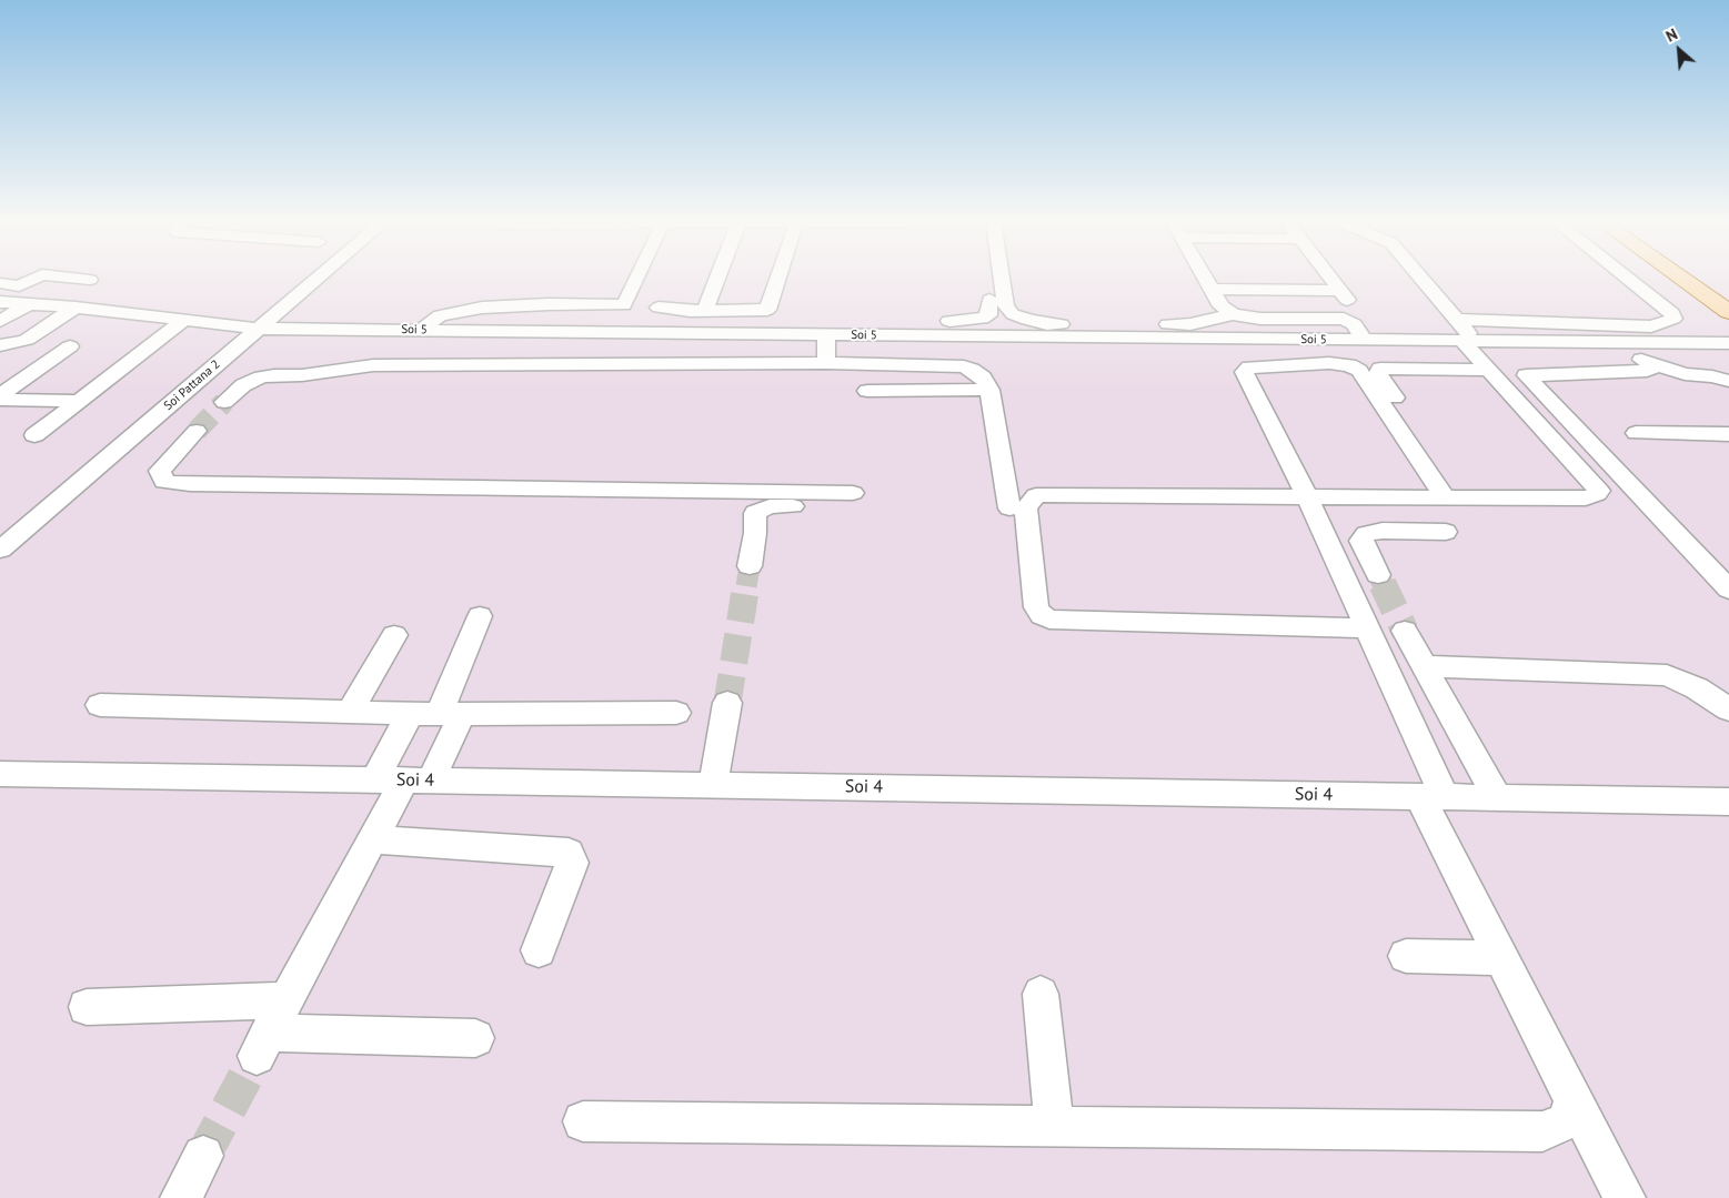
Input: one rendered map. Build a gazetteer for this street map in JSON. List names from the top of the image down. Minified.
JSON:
{"streets":{"street":["Soi 5","Soi Pattana 2","Soi 4"]},"crossings":[["Soi 5","Soi Pattana 2"]],"north":"top left"}
